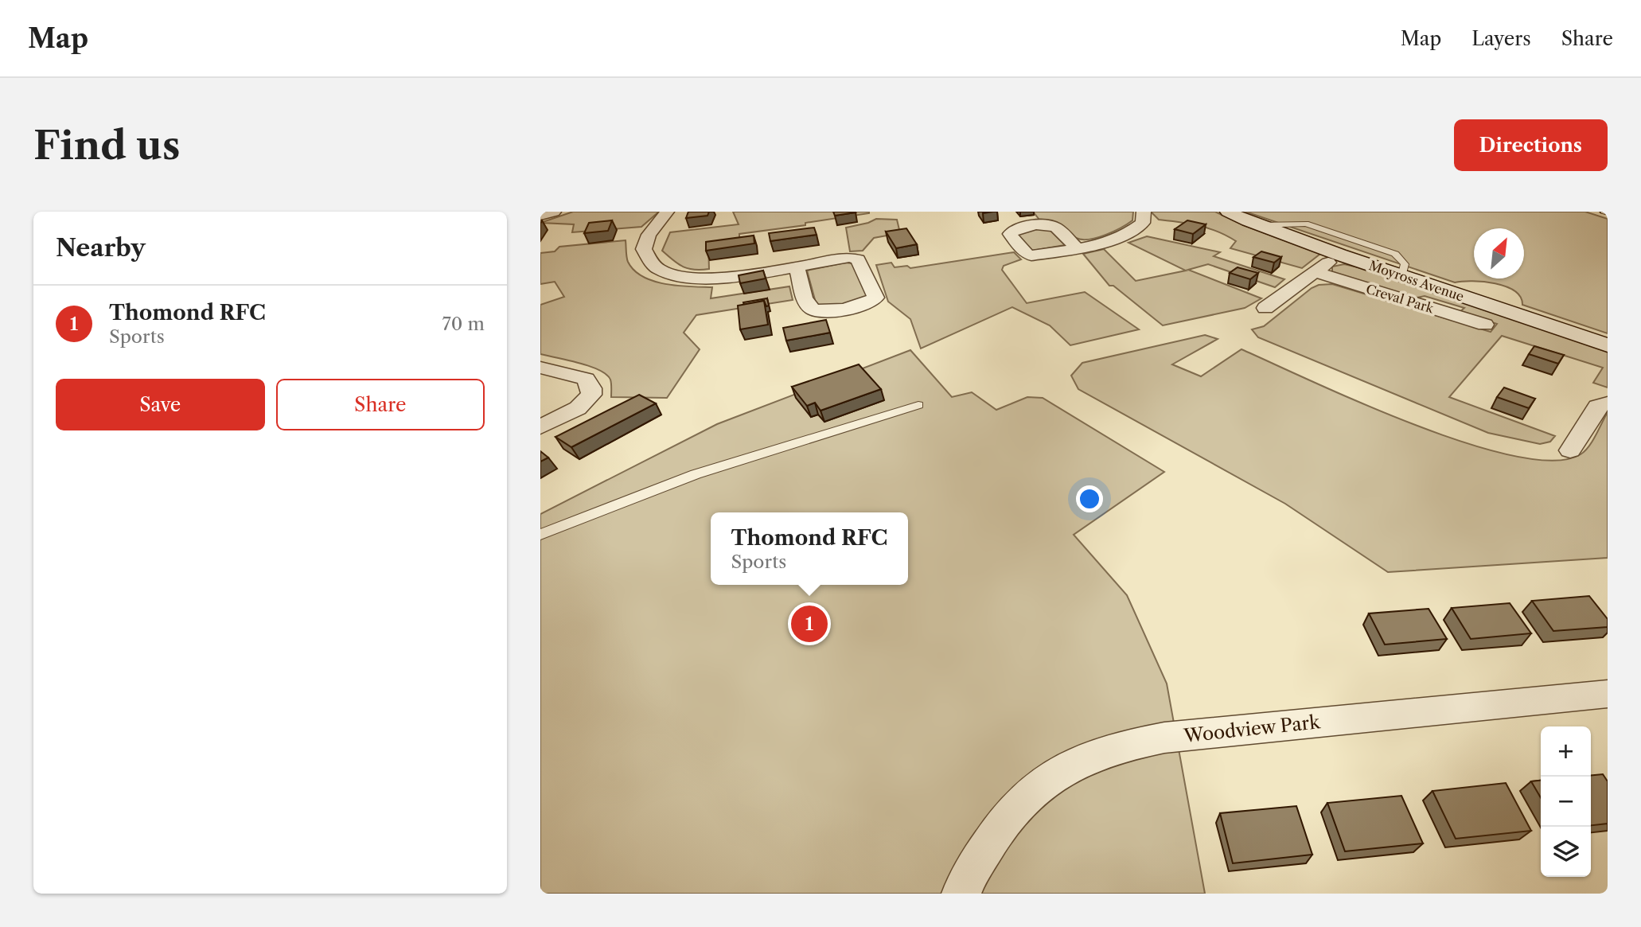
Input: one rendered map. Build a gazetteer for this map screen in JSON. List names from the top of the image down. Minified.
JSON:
{"streets":{"street":["Moyross Avenue","Creval Park","Woodview Park"]},"north":"top right","page":{"header":"Map","nav":["Map","Layers","Share"],"buttons":["Directions",["Save","Share"]],"title":"Find us","heading":"Nearby","list":[{"mark":"1","name":"Thomond RFC","note":"Sports","value":"70 m"}],"popup":["Thomond RFC","Sports"],"pins":"1","map_buttons":["+","−"]}}
